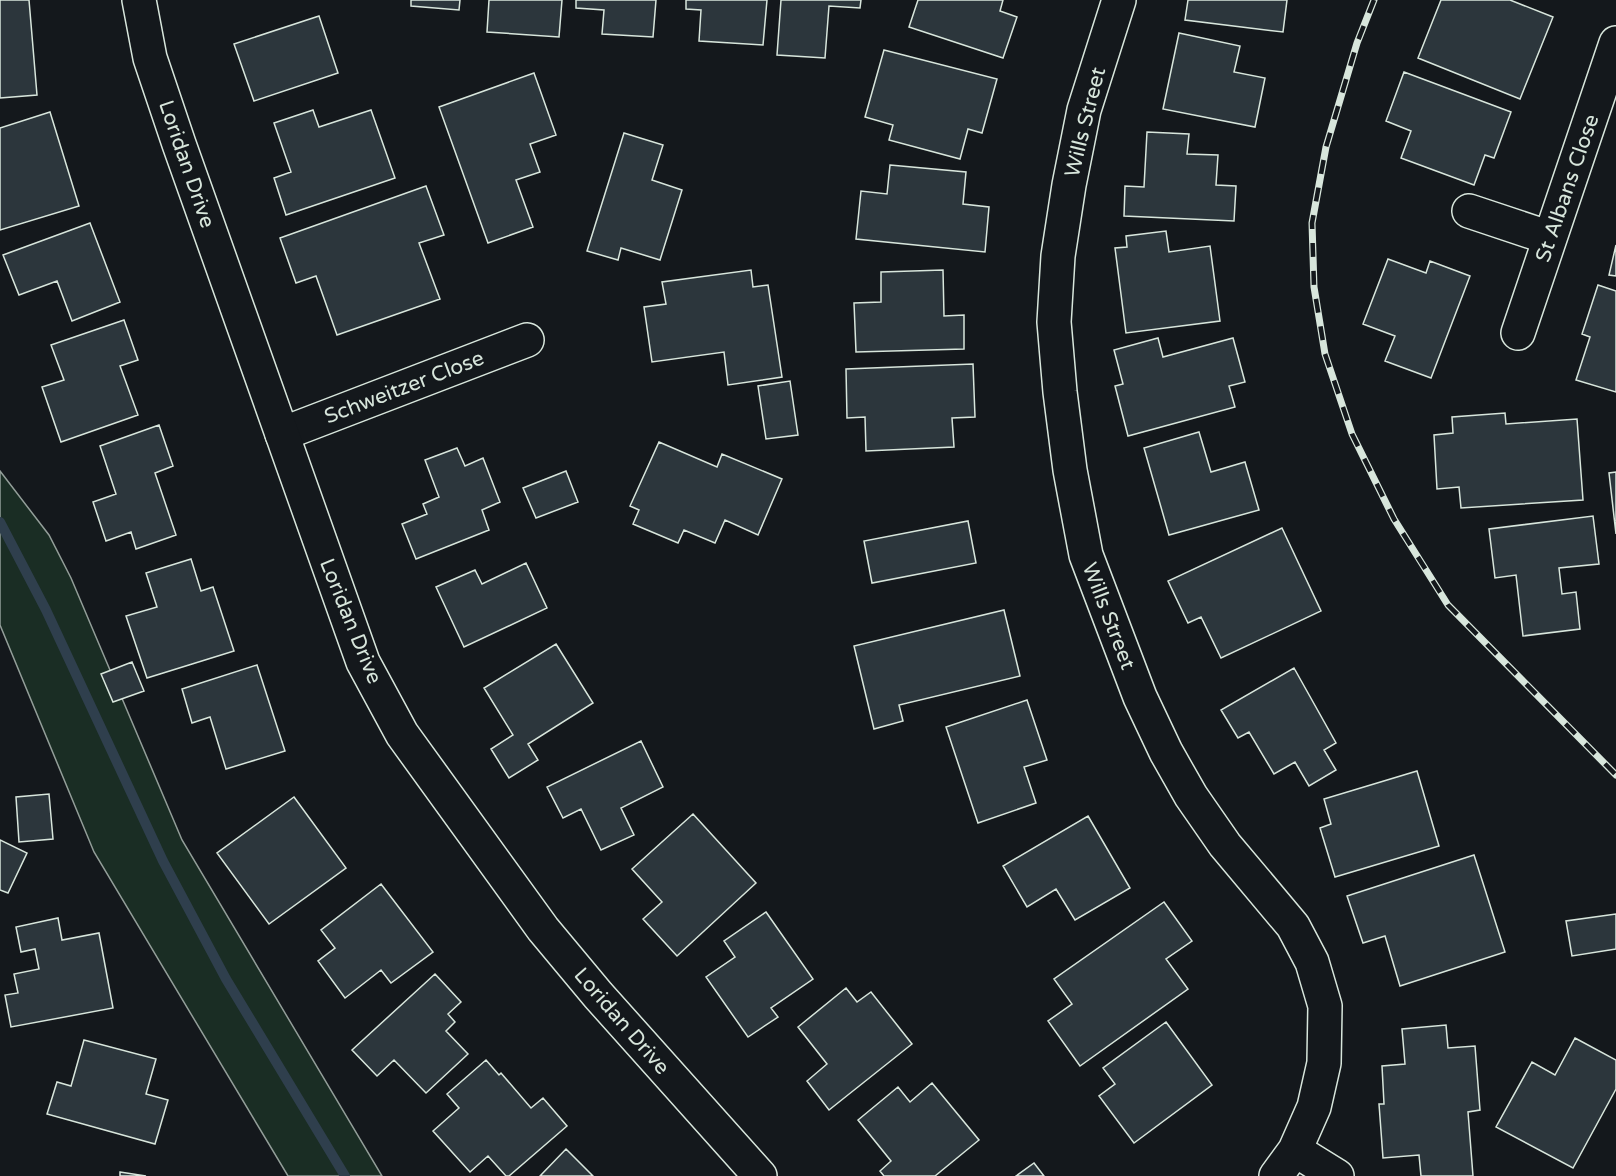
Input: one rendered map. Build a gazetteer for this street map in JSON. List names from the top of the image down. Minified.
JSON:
{"streets":{"street":["Wills Street","Loridan Drive","St Albans Close","Schweitzer Close"]},"crossings":[["Loridan Drive","Schweitzer Close"]]}
